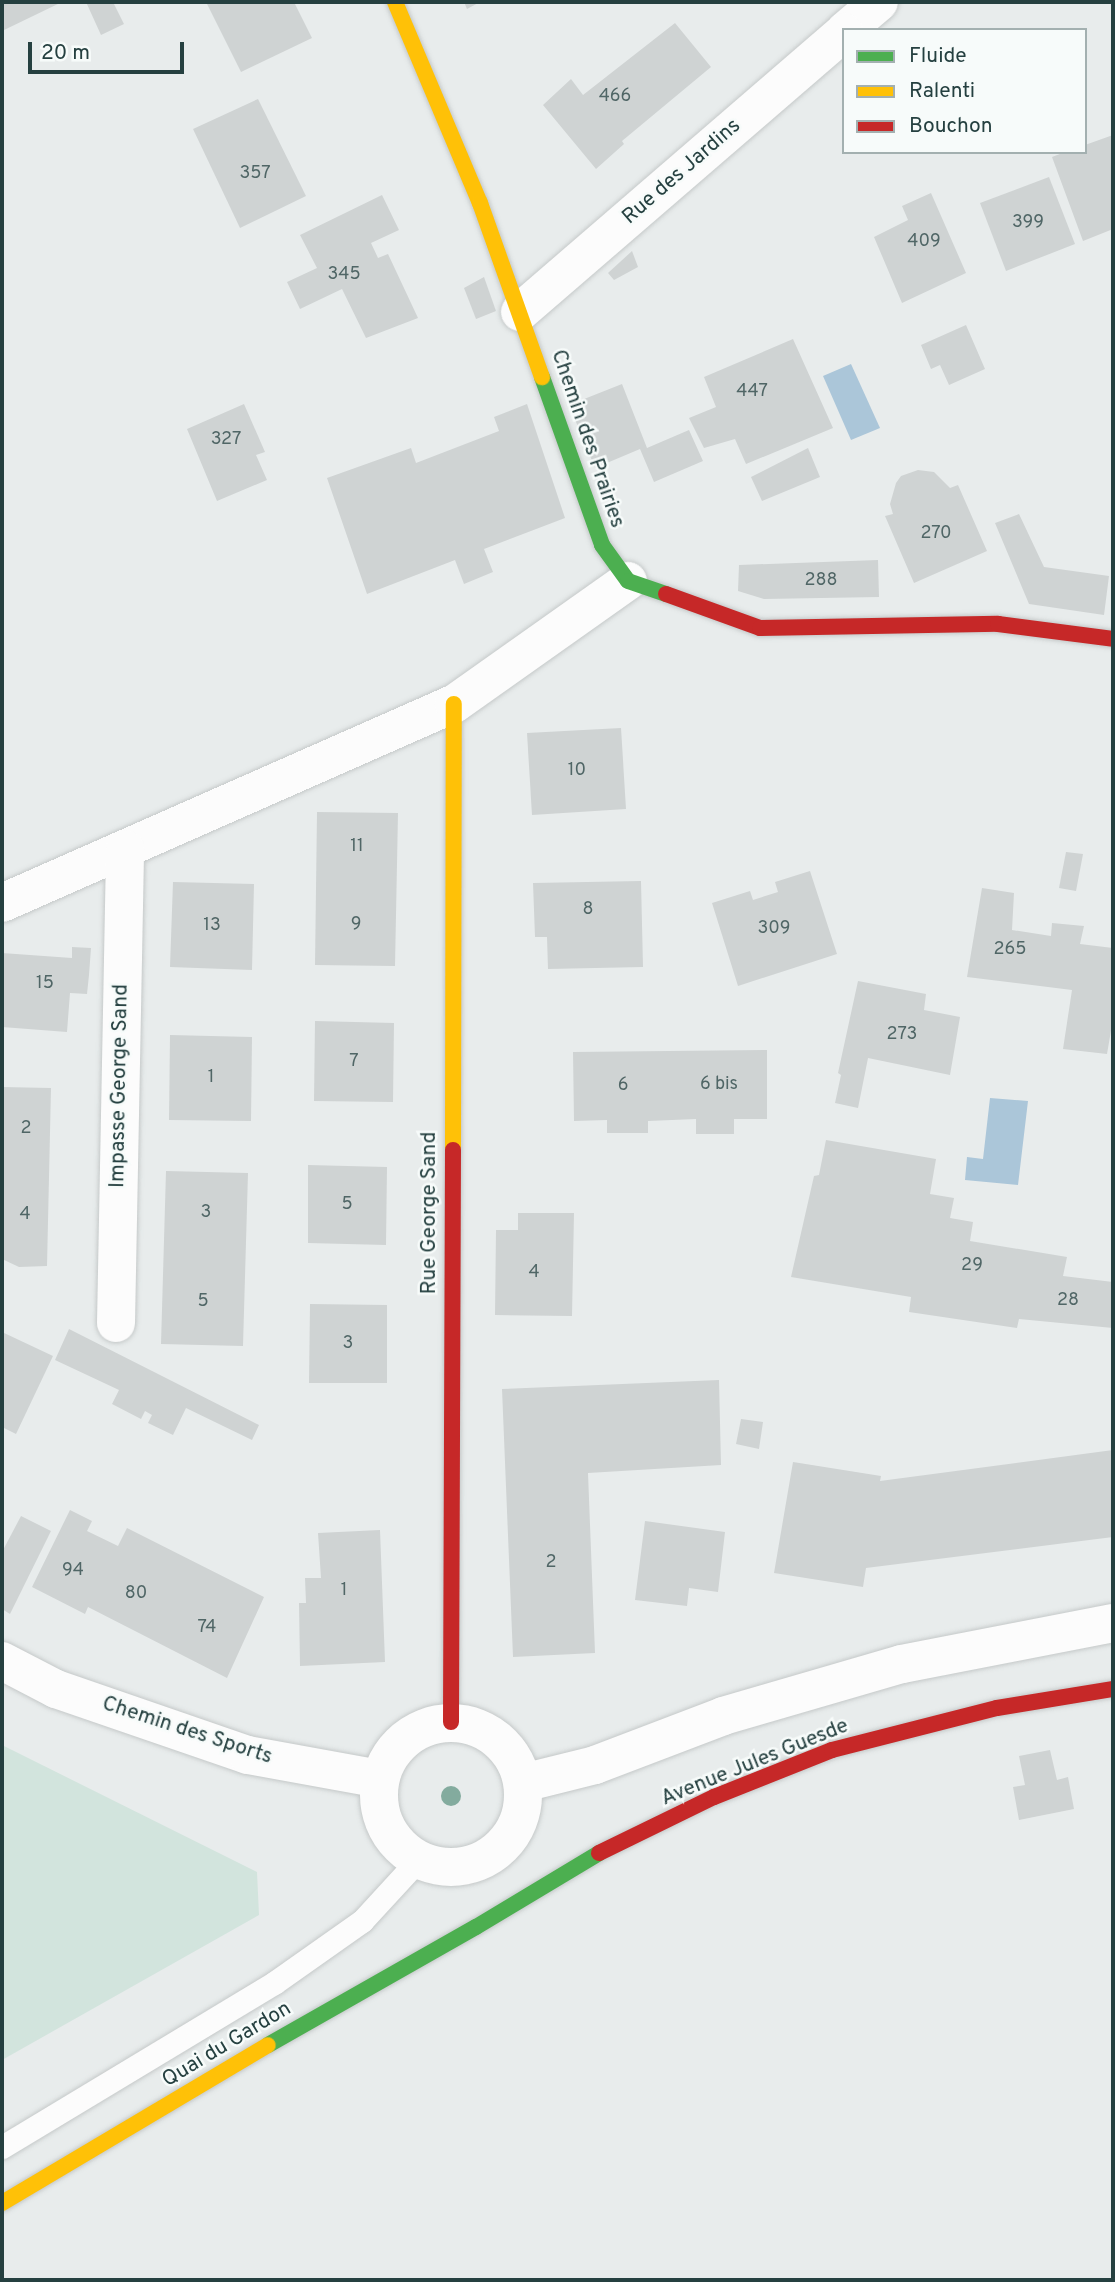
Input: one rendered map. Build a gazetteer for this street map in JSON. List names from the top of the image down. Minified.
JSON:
{"streets":{"street":["Rue des Jardins","Chemin des Prairies","Impasse George Sand","Rue George Sand","Chemin des Sports","Avenue Jules Guesde","Quai du Gardon"]},"crossings":[["Rue des Jardins","Chemin des Prairies"],["Rue George Sand","Chemin des Sports"],["Avenue Jules Guesde","Quai du Gardon"]],"house_numbers":["466","357","399","409","345","447","327","270","288","10","11","8","9","13","309","265","15","273","7","1","6 bis","6","2","5","3","4","29","4","28","5","3","2","94","1","80","74"],"legend":["Fluide","Ralenti","Bouchon"],"scale_bar":"20 m"}
